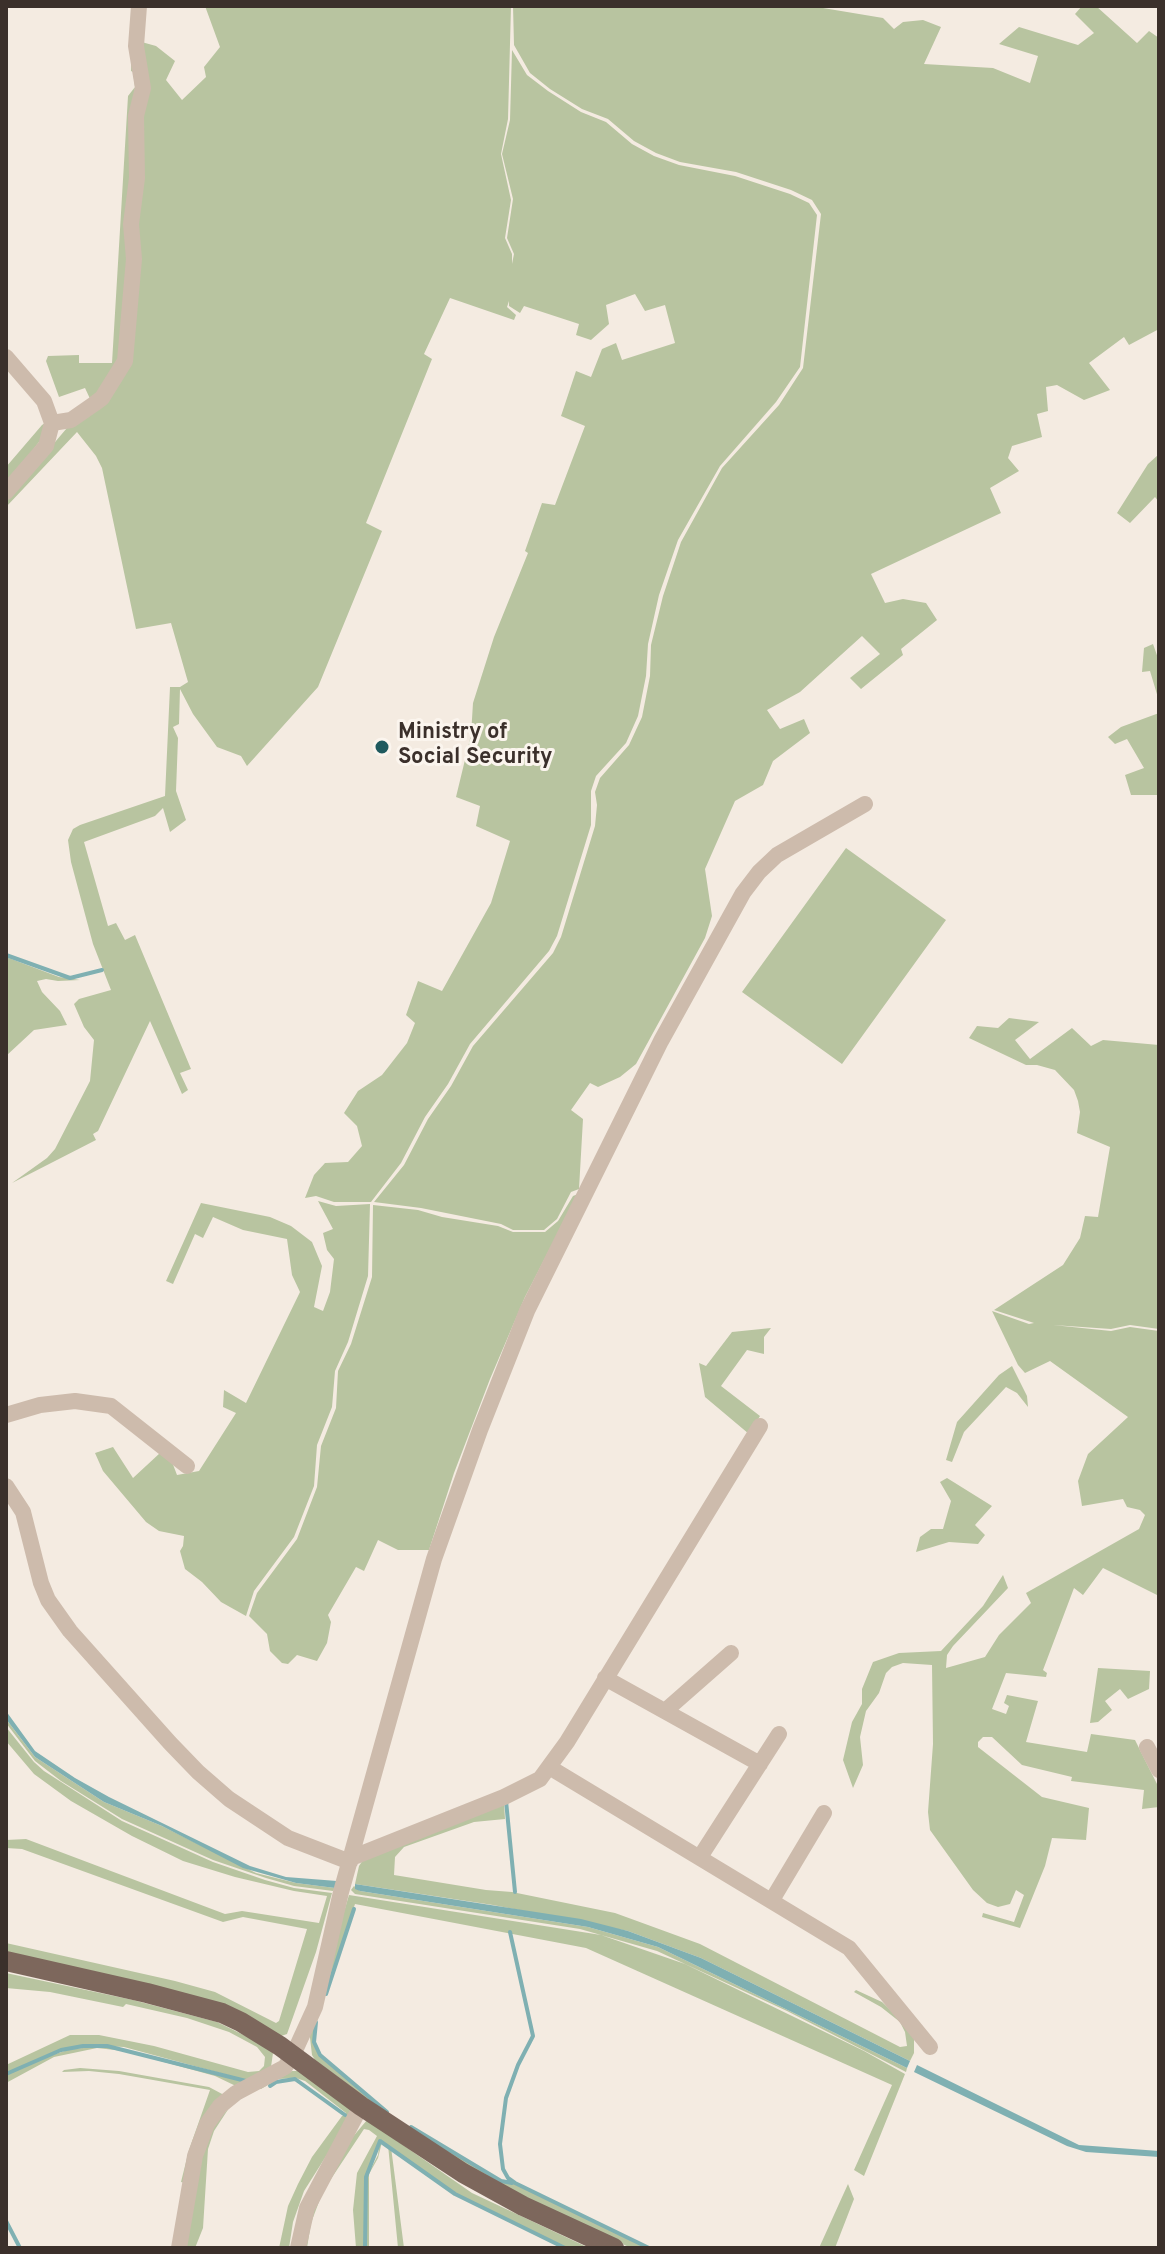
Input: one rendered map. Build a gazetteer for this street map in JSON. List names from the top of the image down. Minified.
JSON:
{"places":["Ministry of Social Security"]}
